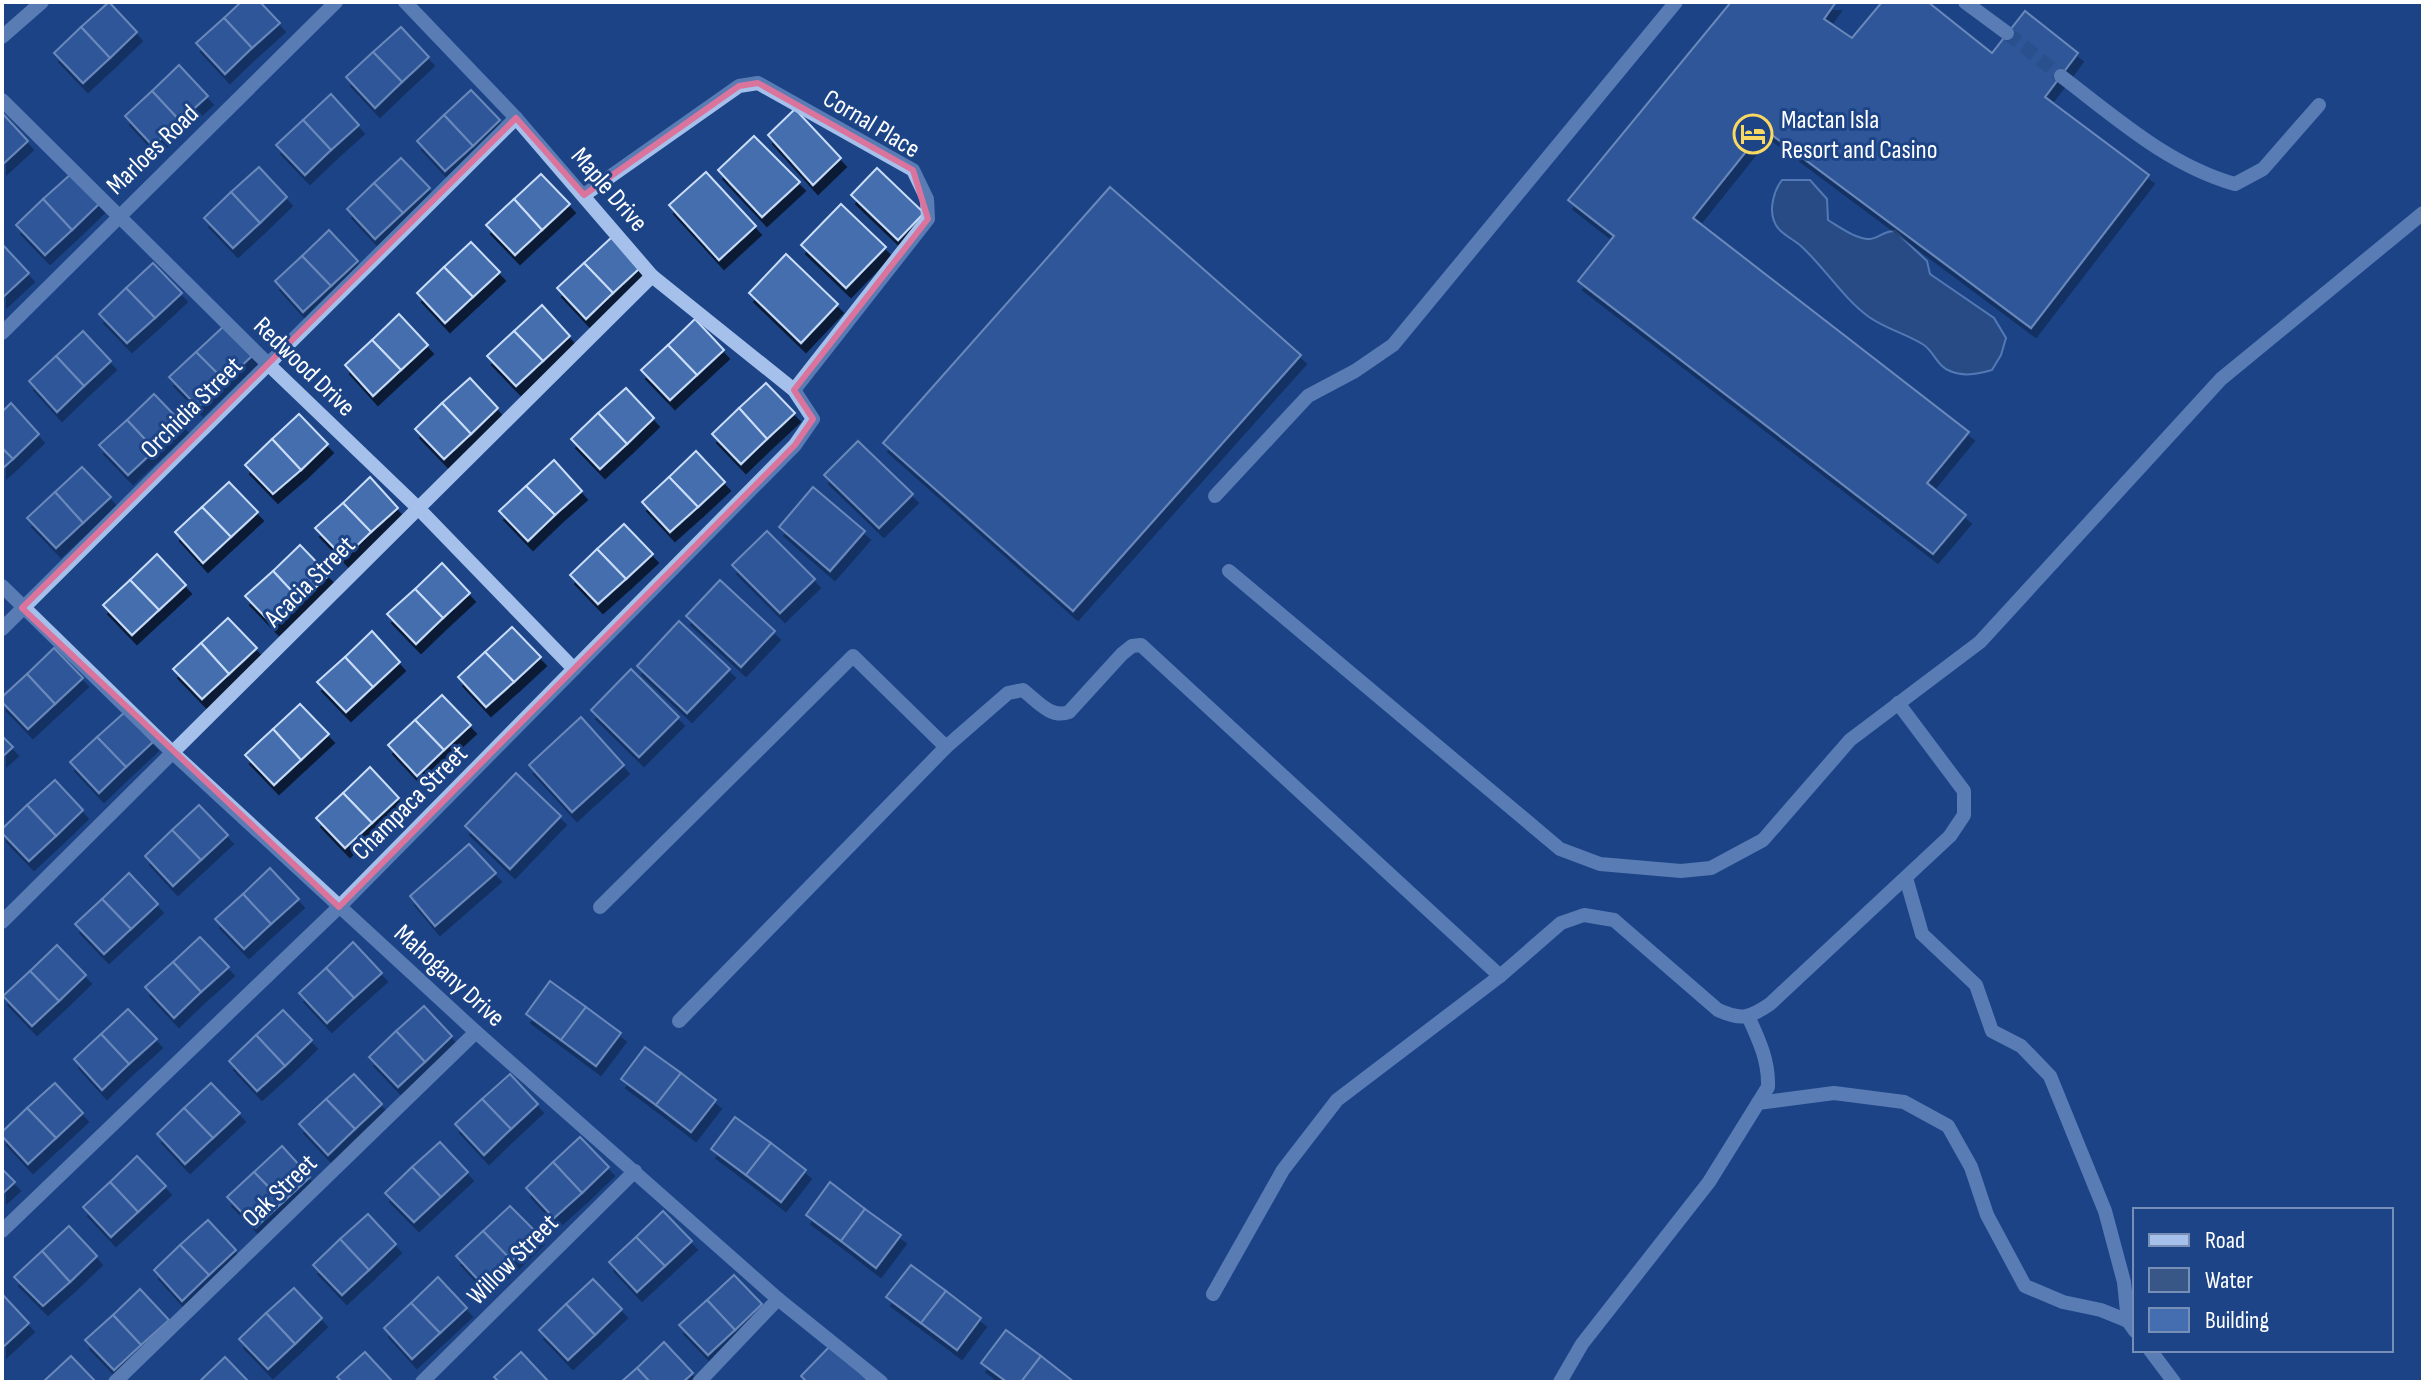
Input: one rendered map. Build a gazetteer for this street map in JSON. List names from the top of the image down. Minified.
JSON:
{"streets":{"street":["Cornal Place","Marloes Road","Maple Drive","Redwood Drive","Orchidia Street","Acacia Street","Champaca Street","Mahogany Drive","Oak Street","Willow Street"]},"crossings":[["Cornal Place","Maple Drive"],["Cornal Place","Champaca Street"],["Marloes Road","Redwood Drive"],["Maple Drive","Orchidia Street"],["Maple Drive","Acacia Street"],["Maple Drive","Champaca Street"],["Redwood Drive","Orchidia Street"],["Redwood Drive","Acacia Street"],["Redwood Drive","Champaca Street"],["Orchidia Street","Mahogany Drive"],["Acacia Street","Mahogany Drive"],["Champaca Street","Mahogany Drive"],["Mahogany Drive","Oak Street"],["Mahogany Drive","Willow Street"]],"places":{"hotel":["Mactan Isla Resort and Casino"]},"legend":["Road","Water","Building"]}
